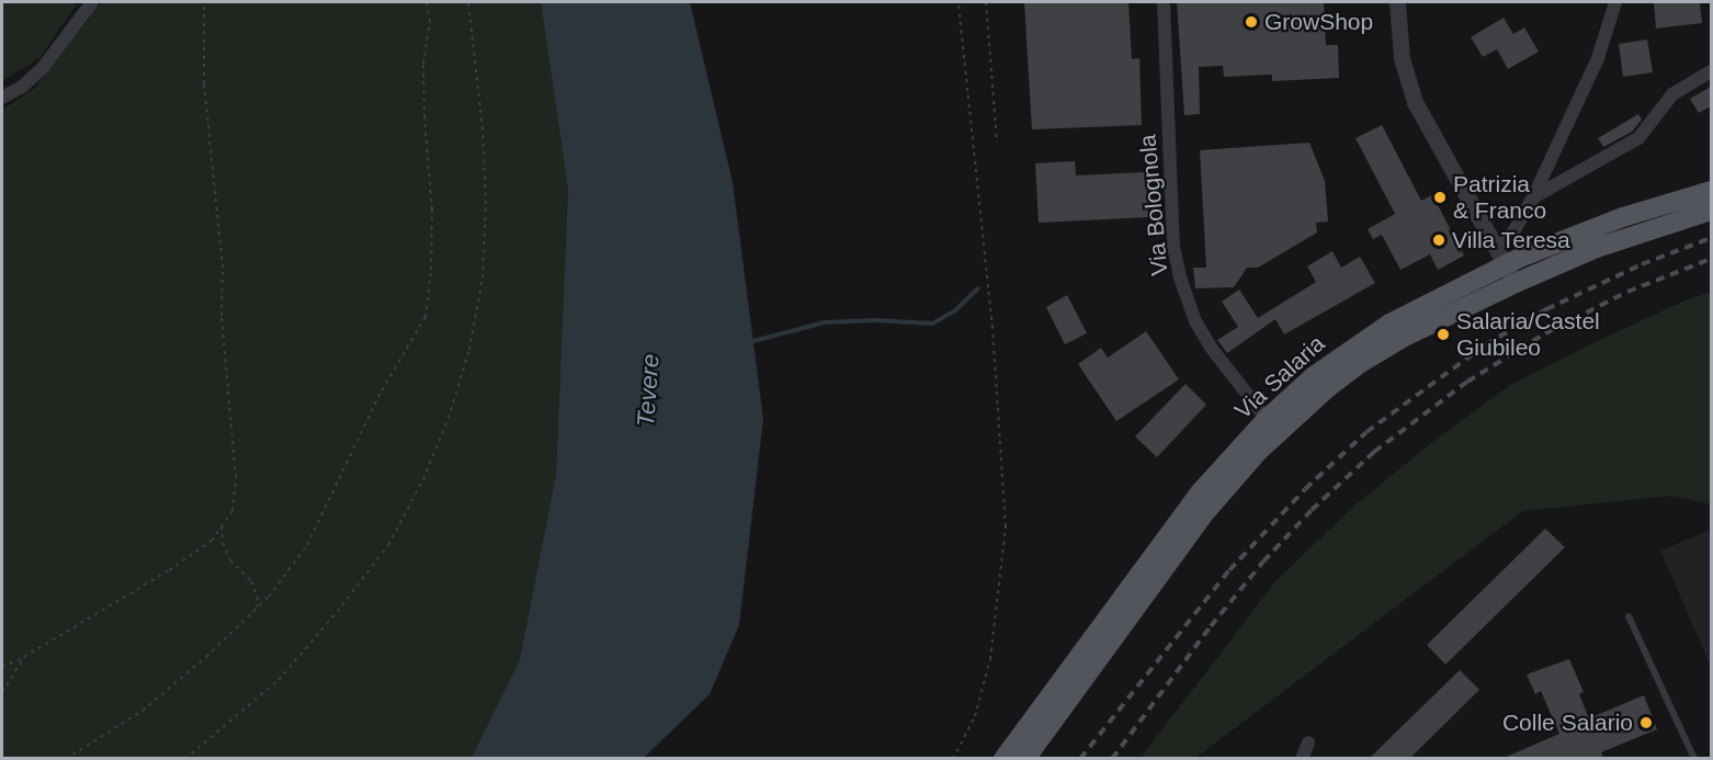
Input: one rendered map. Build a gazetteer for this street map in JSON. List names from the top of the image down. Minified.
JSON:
{"streets":{"main road":["Via Salaria"],"street":["Via Bolognola"]},"crossings":[["Via Bolognola","Via Salaria"]],"water":["Tevere"],"places":["GrowShop","Patrizia & Franco","Villa Teresa","Salaria/Castel Giubileo","Colle Salario"]}
